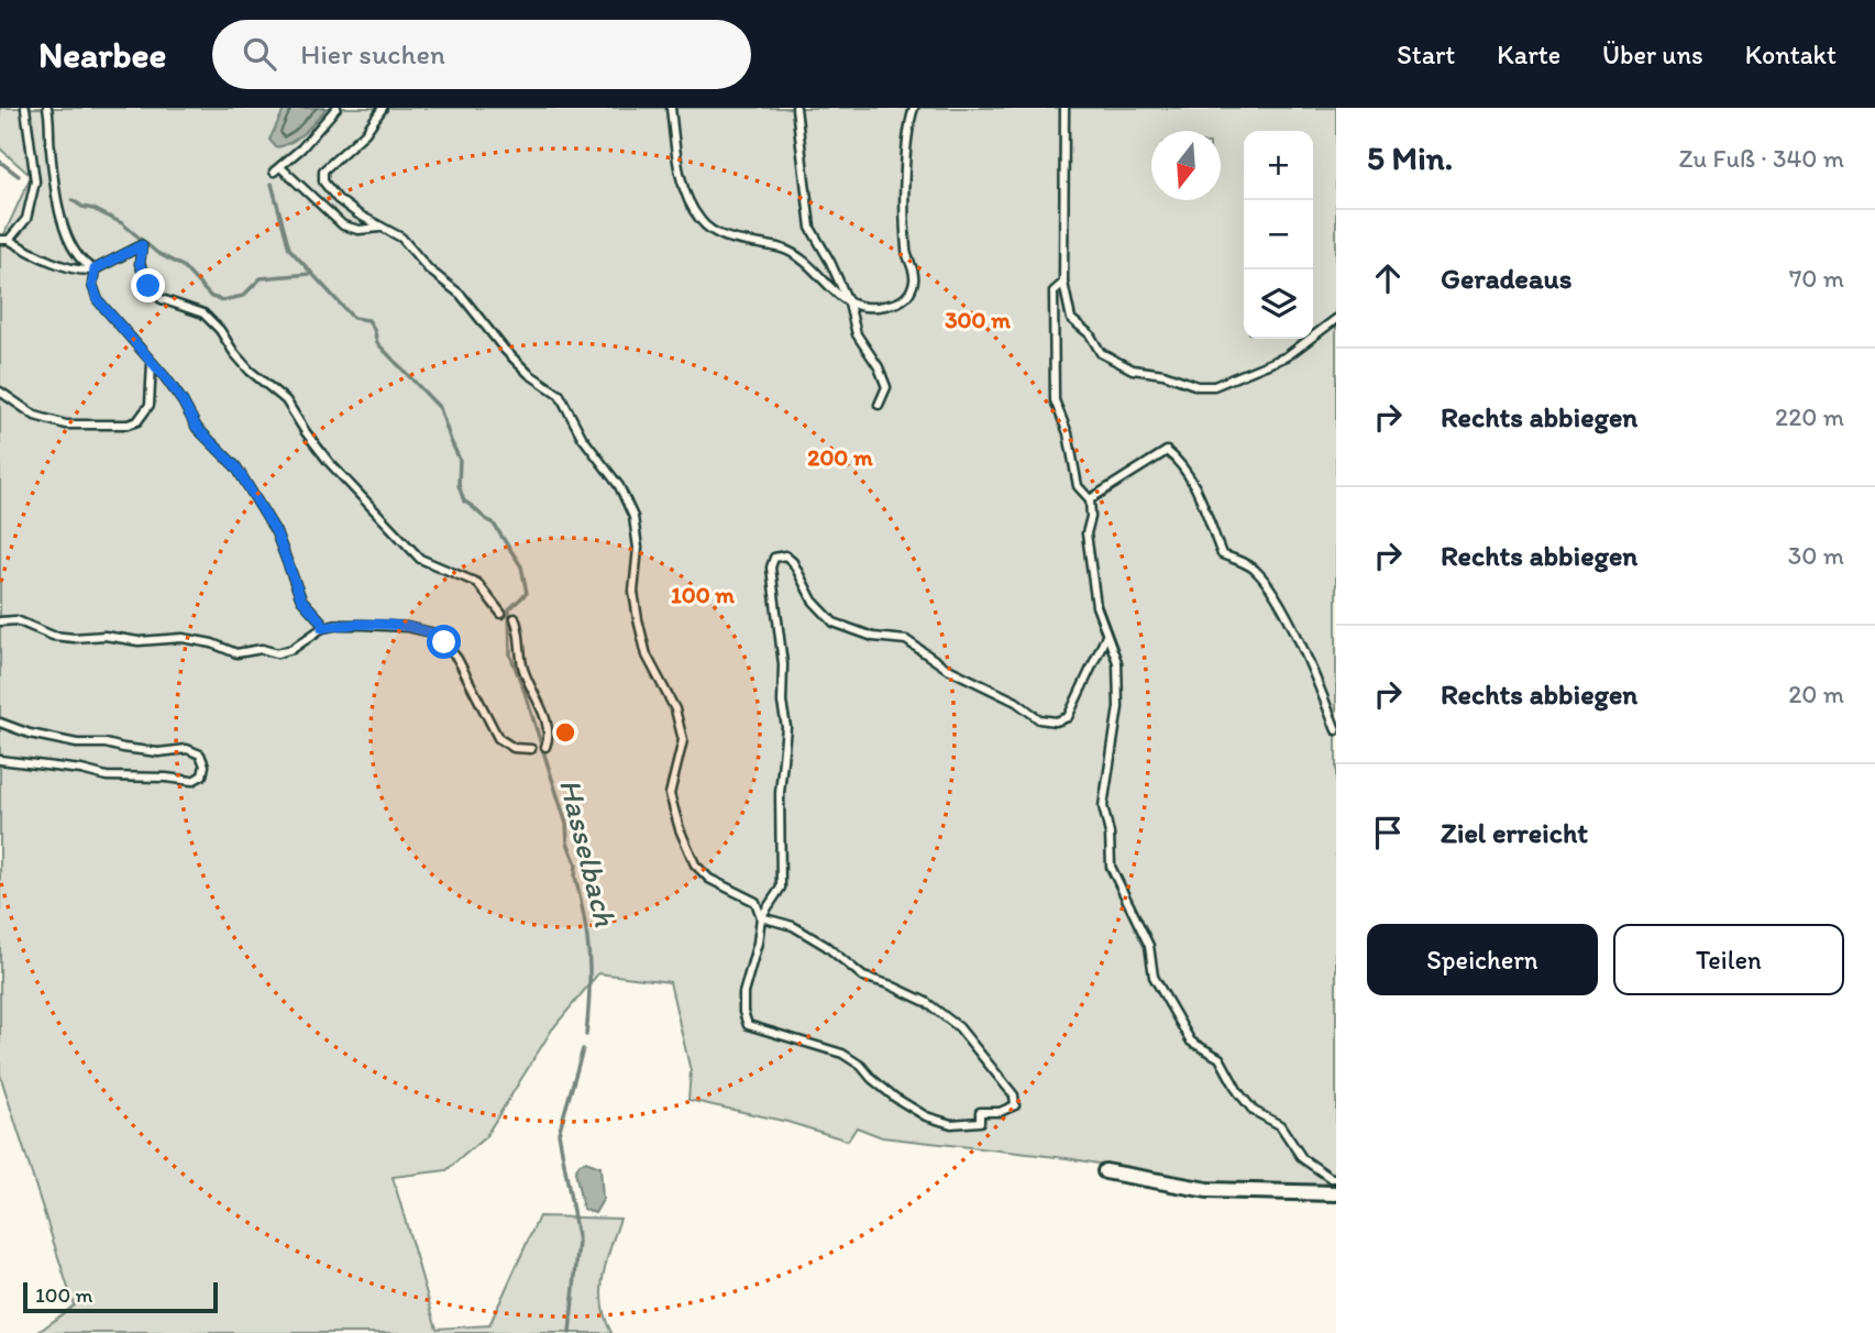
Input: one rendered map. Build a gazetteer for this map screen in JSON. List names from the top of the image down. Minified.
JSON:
{"water":["Hasselbach"],"scale_bar":"100 m","north":"bottom","page":{"header":"Nearbee","search":"Hier suchen","nav":["Start","Karte","Über uns","Kontakt"],"heading":["5 Min.","Zu Fuß · 340 m"],"map_buttons":["+","−"],"list":[["Geradeaus","70 m"],["Rechts abbiegen","220 m"],["Rechts abbiegen","30 m"],["Rechts abbiegen","20 m"],"Ziel erreicht"],"buttons":["Speichern","Teilen"],"scale":"100 m"},"rings":["300 m","200 m","100 m"]}
